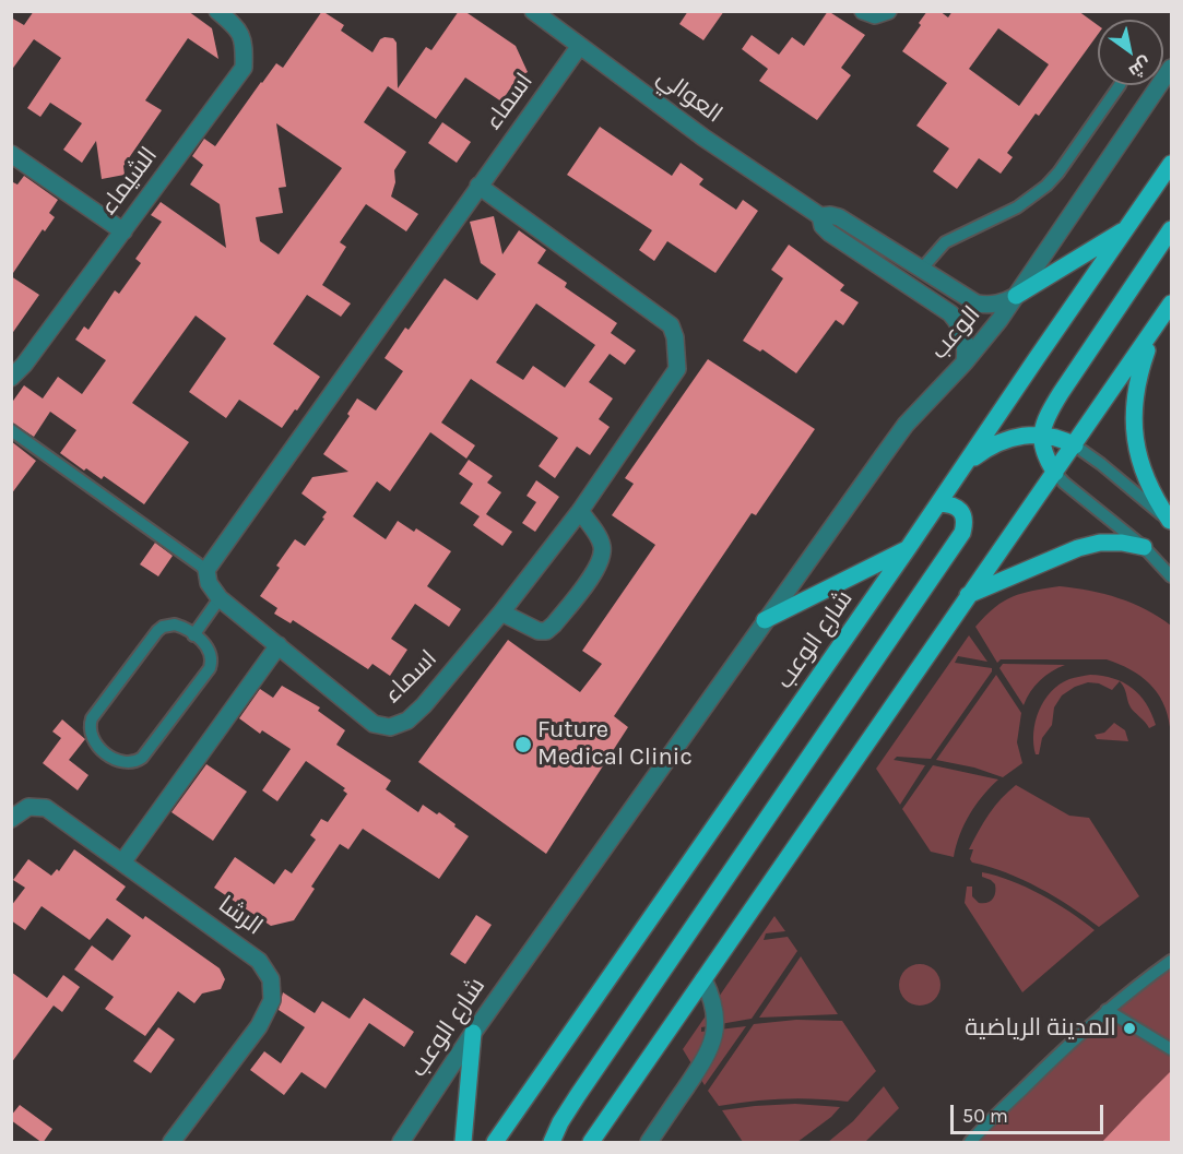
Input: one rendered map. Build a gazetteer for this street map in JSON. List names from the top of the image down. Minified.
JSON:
{"streets":{"main road":["شارع الوعب"],"street":["العوالي","اسماء","الشيماء","الوعب","الرشا"]},"crossings":[["العوالي","اسماء"],["العوالي","الوعب"],["الوعب","شارع الوعب"]],"places":["Future Medical Clinic","المدينة الرياضية"],"scale_bar":"50 m","north":"bottom right"}
